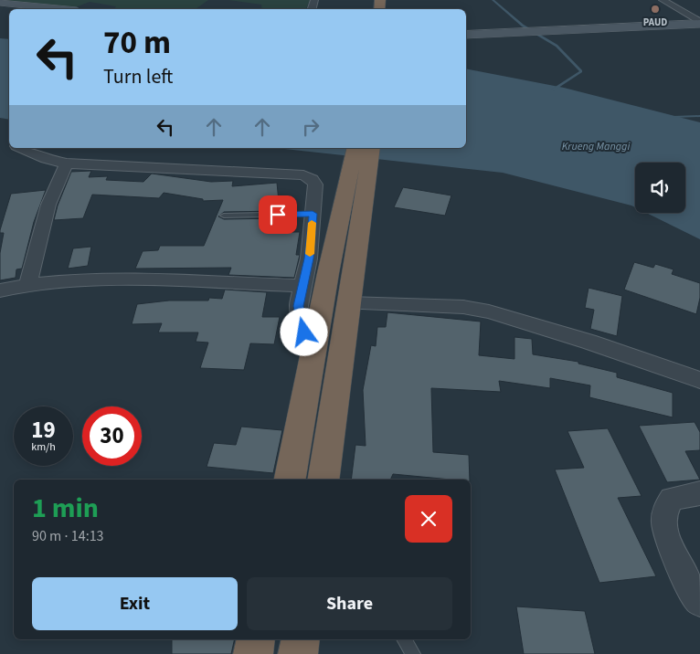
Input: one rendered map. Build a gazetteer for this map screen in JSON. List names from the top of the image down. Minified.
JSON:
{"water":["Krueng Manggi"],"places":["PAUD"],"page":{"turn":["70 m","Turn left"],"speed":"19 km/h","limit":"30","heading":["1 min","90 m · 14:13"],"buttons":["Exit","Share"]}}
